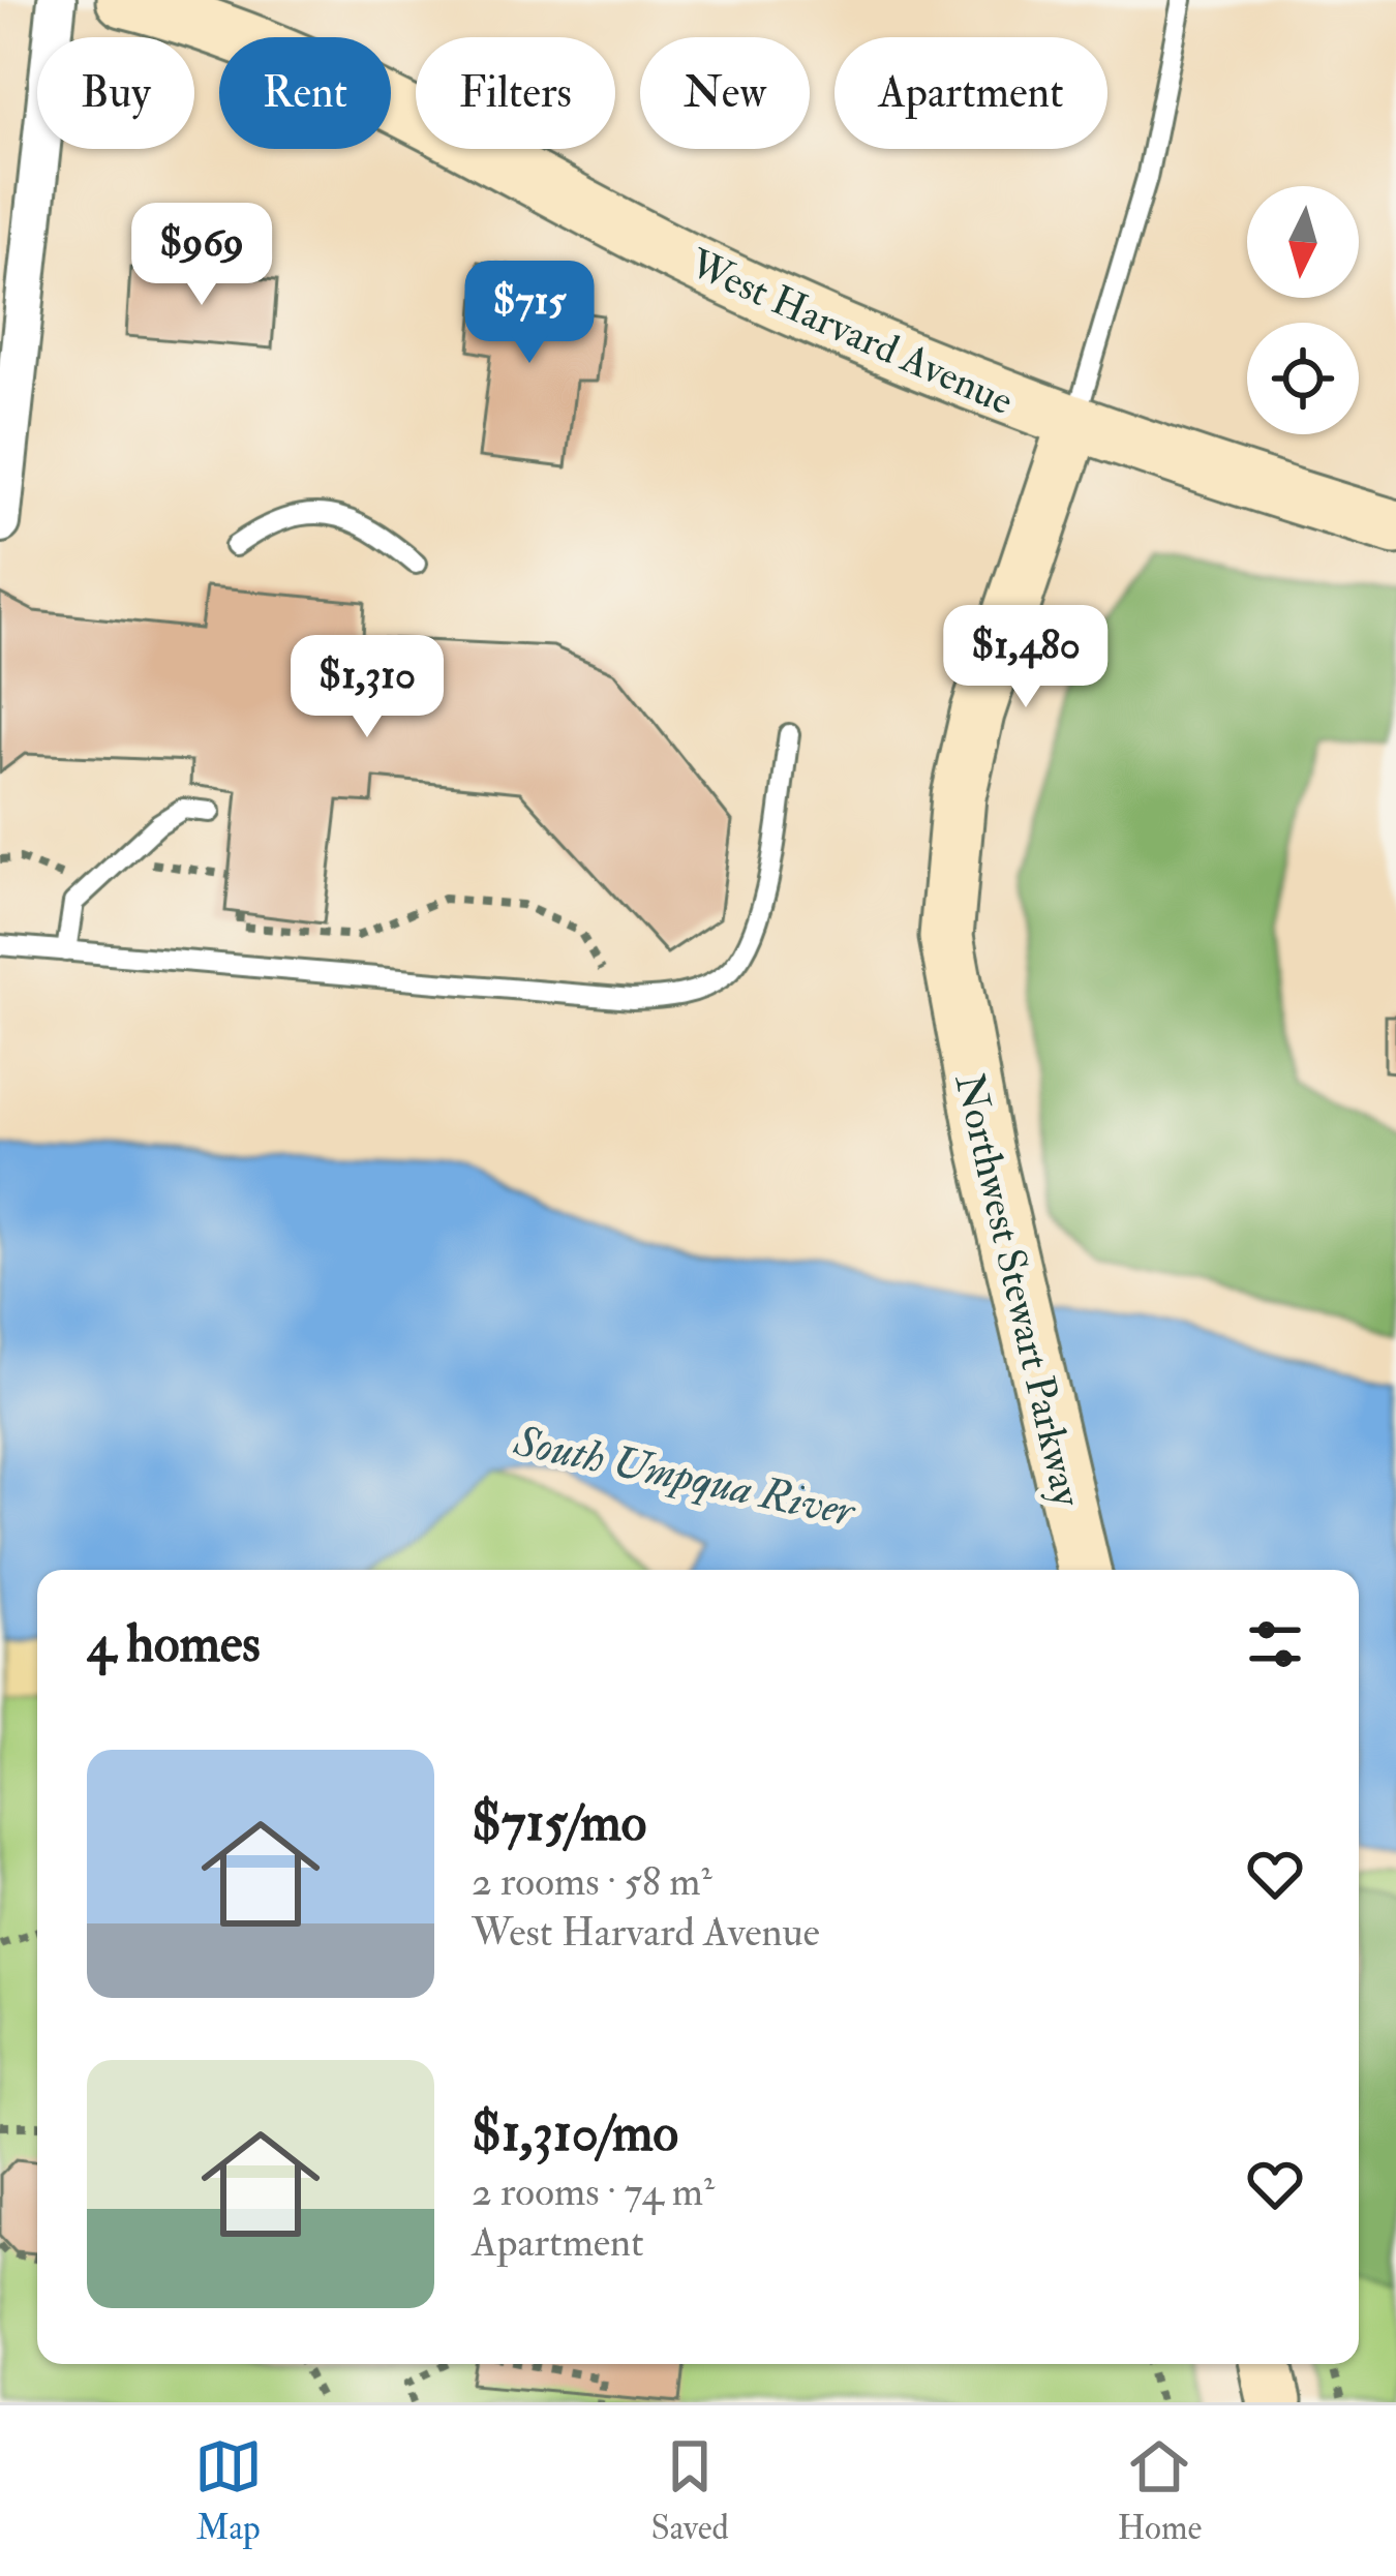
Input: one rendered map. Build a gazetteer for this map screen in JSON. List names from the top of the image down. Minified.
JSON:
{"streets":{"main road":["West Harvard Avenue","Northwest Stewart Parkway"]},"crossings":[["West Harvard Avenue","Northwest Stewart Parkway"]],"water":["South Umpqua River"],"north":"bottom","page":{"chip":["Buy","Rent","Filters","New","Apartment"],"price":["$969","$715","$1,480","$1,310"],"heading":"4 homes","list":[{"name":"$715/mo","note":"2 rooms · 58 m² · West Harvard Avenue"},{"name":"$1,310/mo","note":"2 rooms · 74 m² · Apartment"}],"tabs":["Map","Saved","Home"]}}
